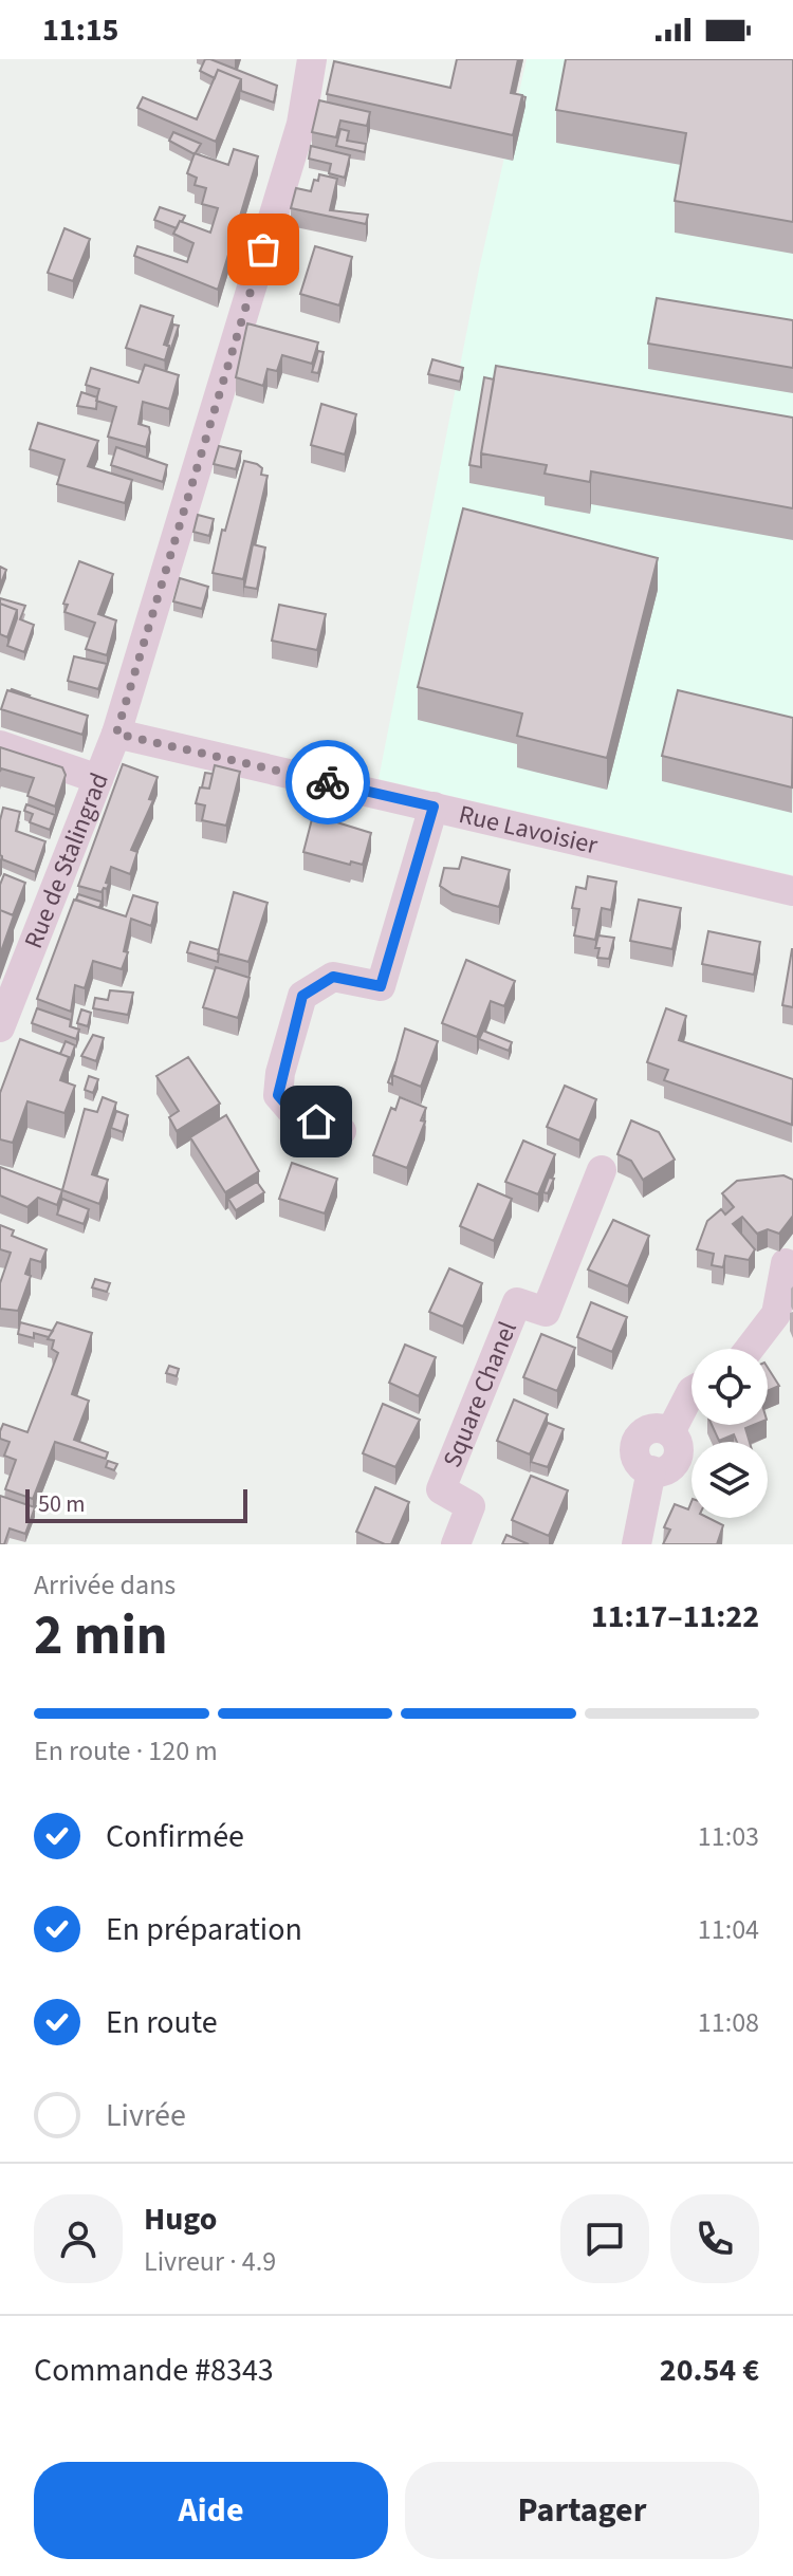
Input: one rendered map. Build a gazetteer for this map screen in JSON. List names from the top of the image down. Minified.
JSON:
{"streets":{"street":["Rue Lavoisier","Rue de Stalingrad","Square Chanel"]},"crossings":[["Rue Lavoisier","Rue de Stalingrad"]],"scale_bar":"50 m","page":{"status":"11:15","scale":"50 m","heading":["2 min","Arrivée dans","11:17–11:22"],"panel":["Hugo","Livreur · 4.9","Commande #8343","20.54 €"],"bar":"En route · 120 m","list":[["Confirmée","11:03"],["En préparation","11:04"],["En route","11:08"],"Livrée"],"buttons":["Aide","Partager"]}}
